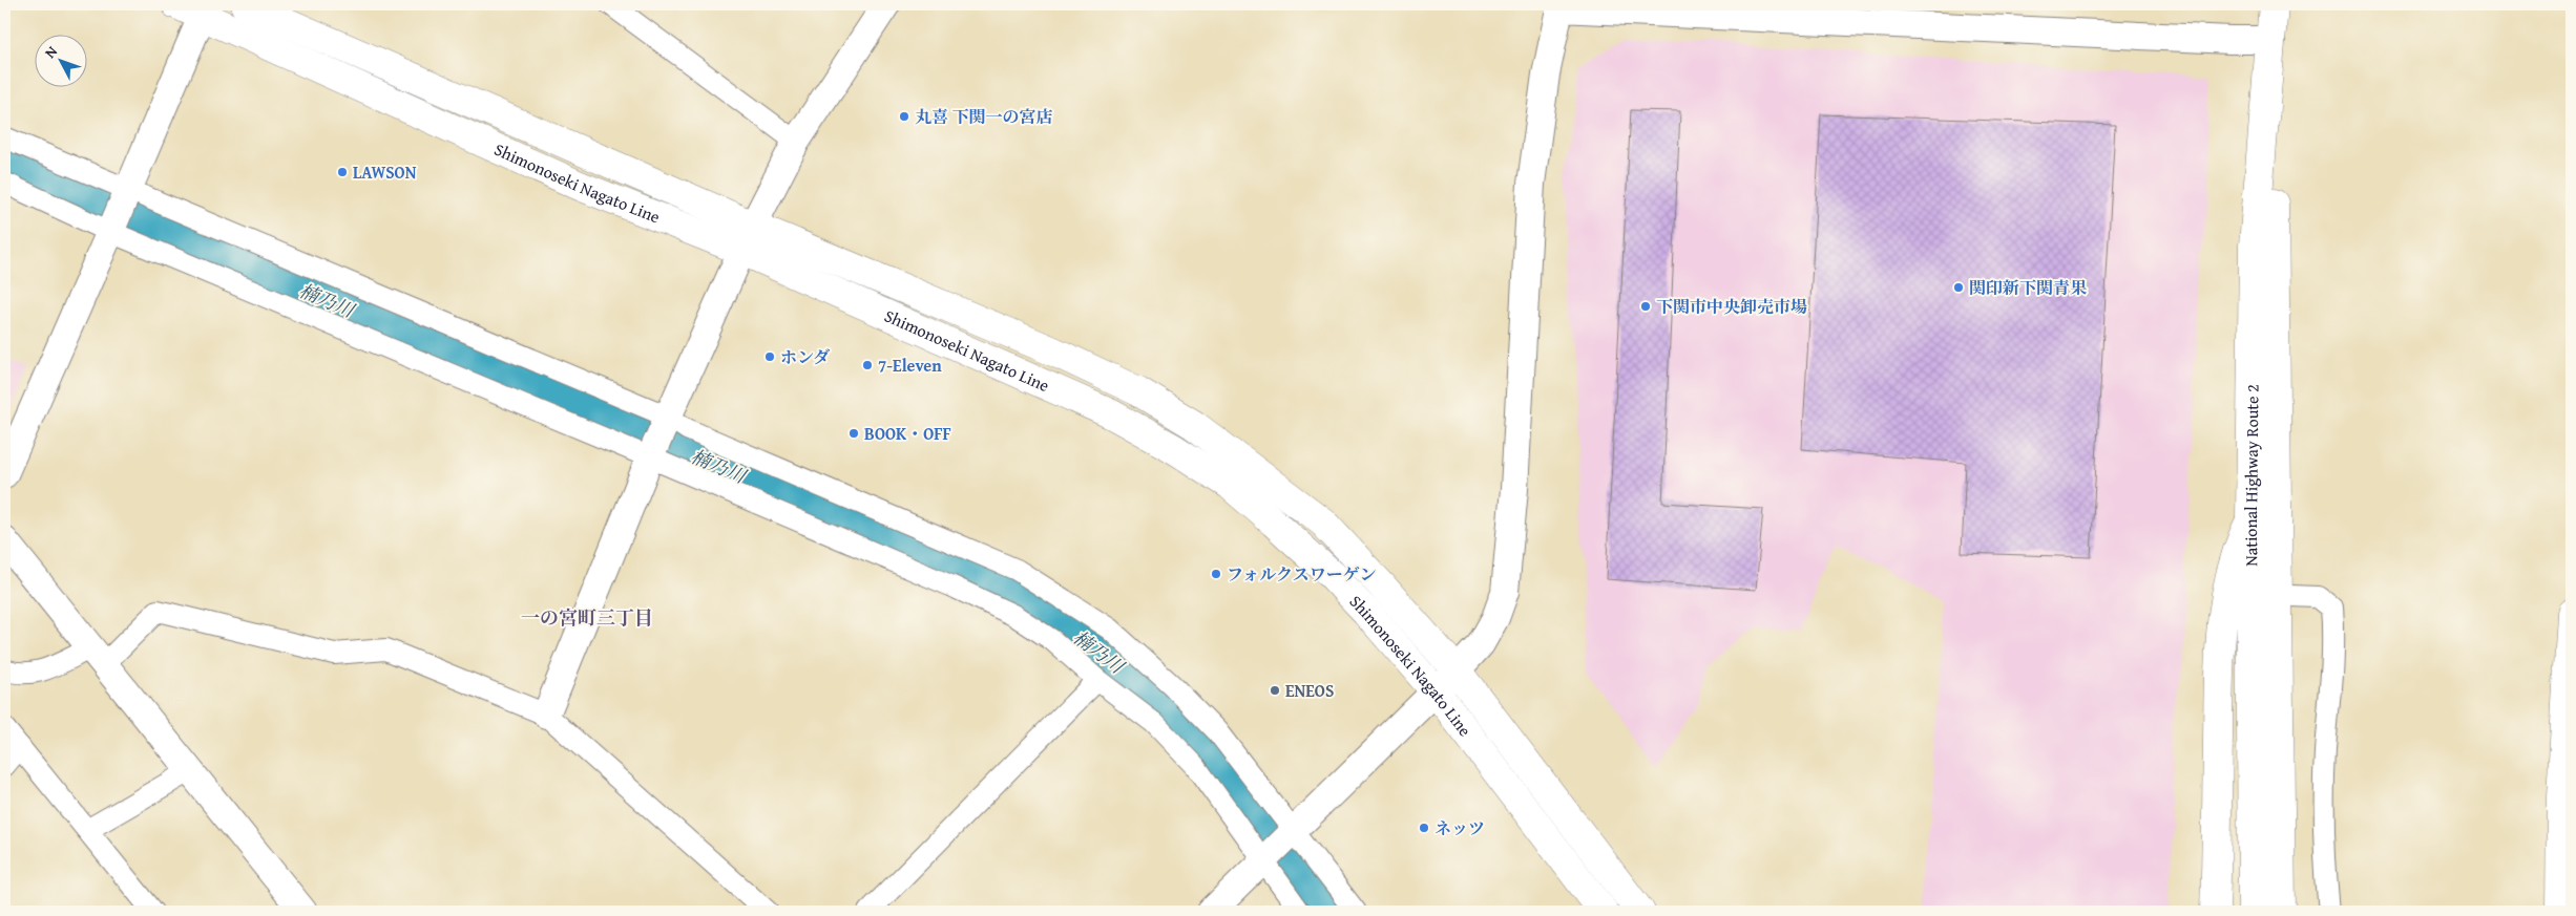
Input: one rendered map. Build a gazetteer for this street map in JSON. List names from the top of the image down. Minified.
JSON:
{"streets":{"main road":["Shimonoseki Nagato Line","National Highway Route 2"]},"districts":["一の宮町三丁目"],"water":["楠乃川"],"places":["丸喜 下関一の宮店","LAWSON","関印新下関青果","下関市中央卸売市場","ホンダ","7-Eleven","BOOK・OFF","フォルクスワーゲン","ENEOS","ネッツ"],"north":"top left"}
